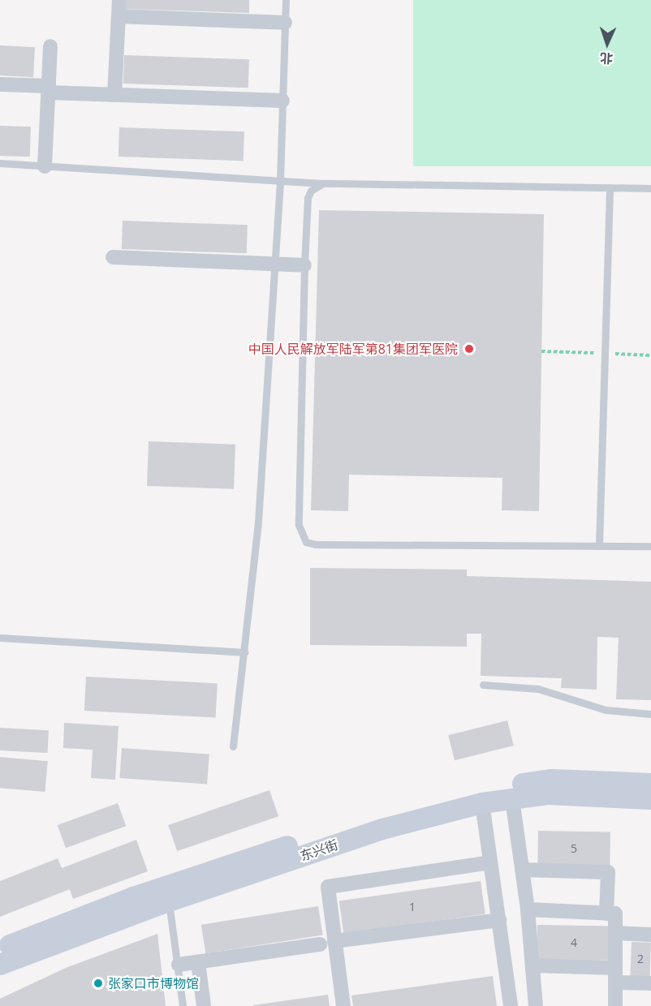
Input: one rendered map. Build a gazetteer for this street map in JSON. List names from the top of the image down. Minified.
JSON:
{"streets":{"main road":["东兴街"]},"places":["中国人民解放军陆军第81集团军医院","张家口市博物馆"],"house_numbers":["5","1","4","2"],"north":"bottom"}
